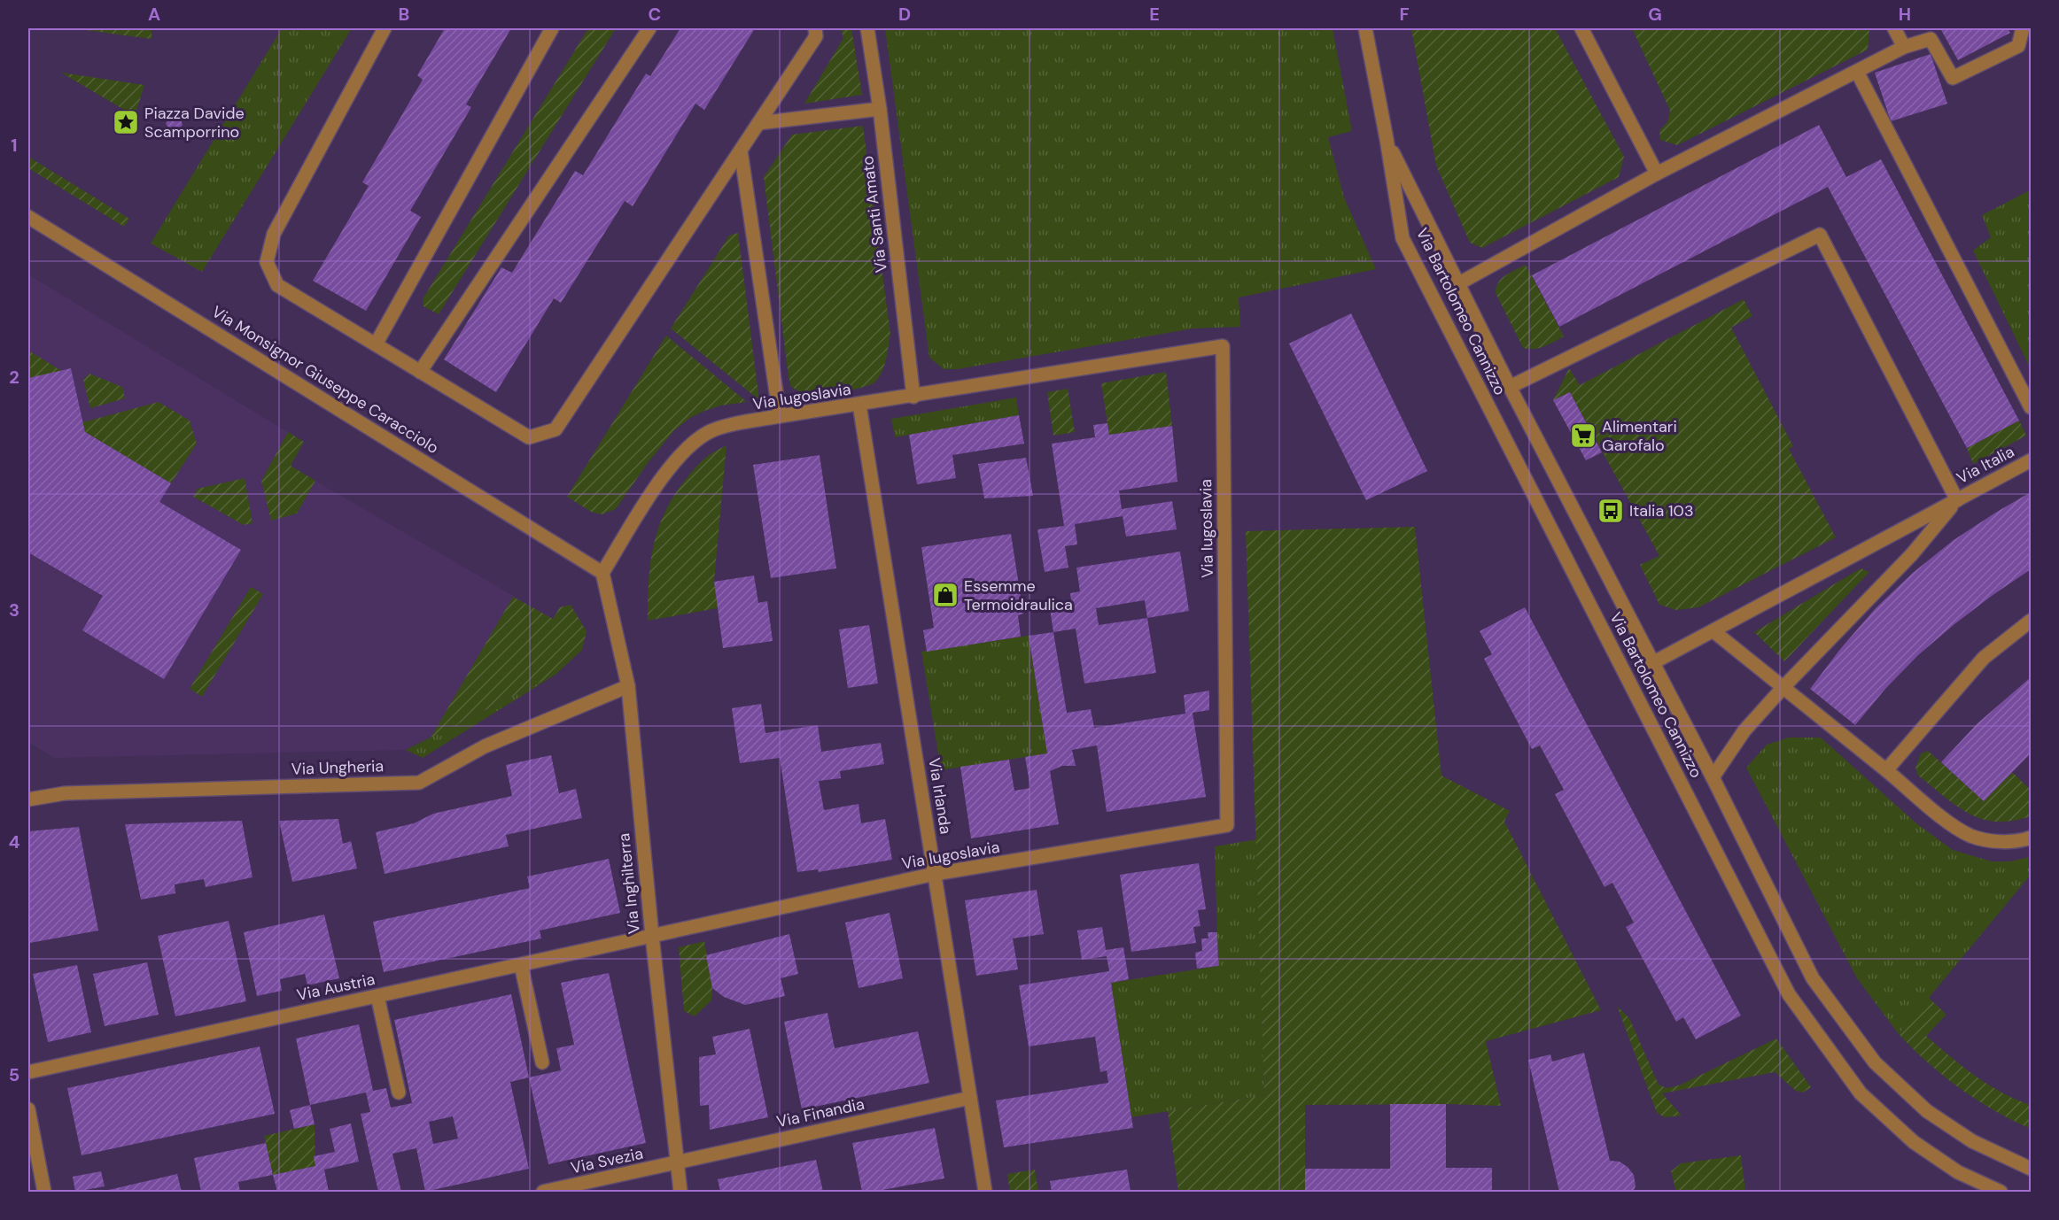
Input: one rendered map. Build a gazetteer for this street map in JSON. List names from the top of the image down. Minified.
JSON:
{"streets":{"street":["Via Santi Amato","Via Bartolomeo Cannizzo","Via Monsignor Giuseppe Caracciolo","Via Iugoslavia","Via Italia","Via Ungheria","Via Irlanda","Via Inghilterra","Via Austria","Via Finandia","Via Svezia"]},"crossings":[["Via Santi Amato","Via Iugoslavia"],["Via Bartolomeo Cannizzo","Via Italia"],["Via Monsignor Giuseppe Caracciolo","Via Iugoslavia"],["Via Monsignor Giuseppe Caracciolo","Via Inghilterra"],["Via Iugoslavia","Via Irlanda"],["Via Iugoslavia","Via Inghilterra"],["Via Iugoslavia","Via Austria"],["Via Ungheria","Via Inghilterra"],["Via Irlanda","Via Finandia"],["Via Inghilterra","Via Austria"],["Via Inghilterra","Via Finandia"],["Via Inghilterra","Via Svezia"],["Via Finandia","Via Svezia"]],"places":{"place":["Piazza Davide Scamporrino"],"supermarket":["Alimentari Garofalo"],"bus stop":["Italia 103"],"shop":["Essemme Termoidraulica"]},"grid":{"columns":["A","B","C","D","E","F","G","H"],"rows":["1","2","3","4","5"]}}
